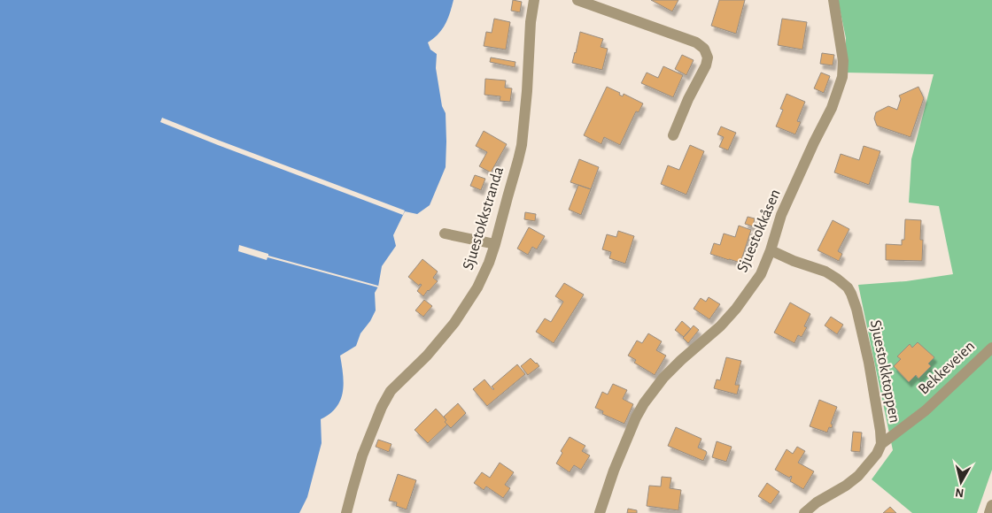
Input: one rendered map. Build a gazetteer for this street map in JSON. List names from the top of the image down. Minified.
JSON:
{"streets":{"street":["Sjuestokkstranda","Sjuestokkåsen","Bekkeveien","Sjuestokktoppen"]},"crossings":[["Sjuestokkåsen","Sjuestokktoppen"],["Bekkeveien","Sjuestokktoppen"]],"north":"bottom"}
